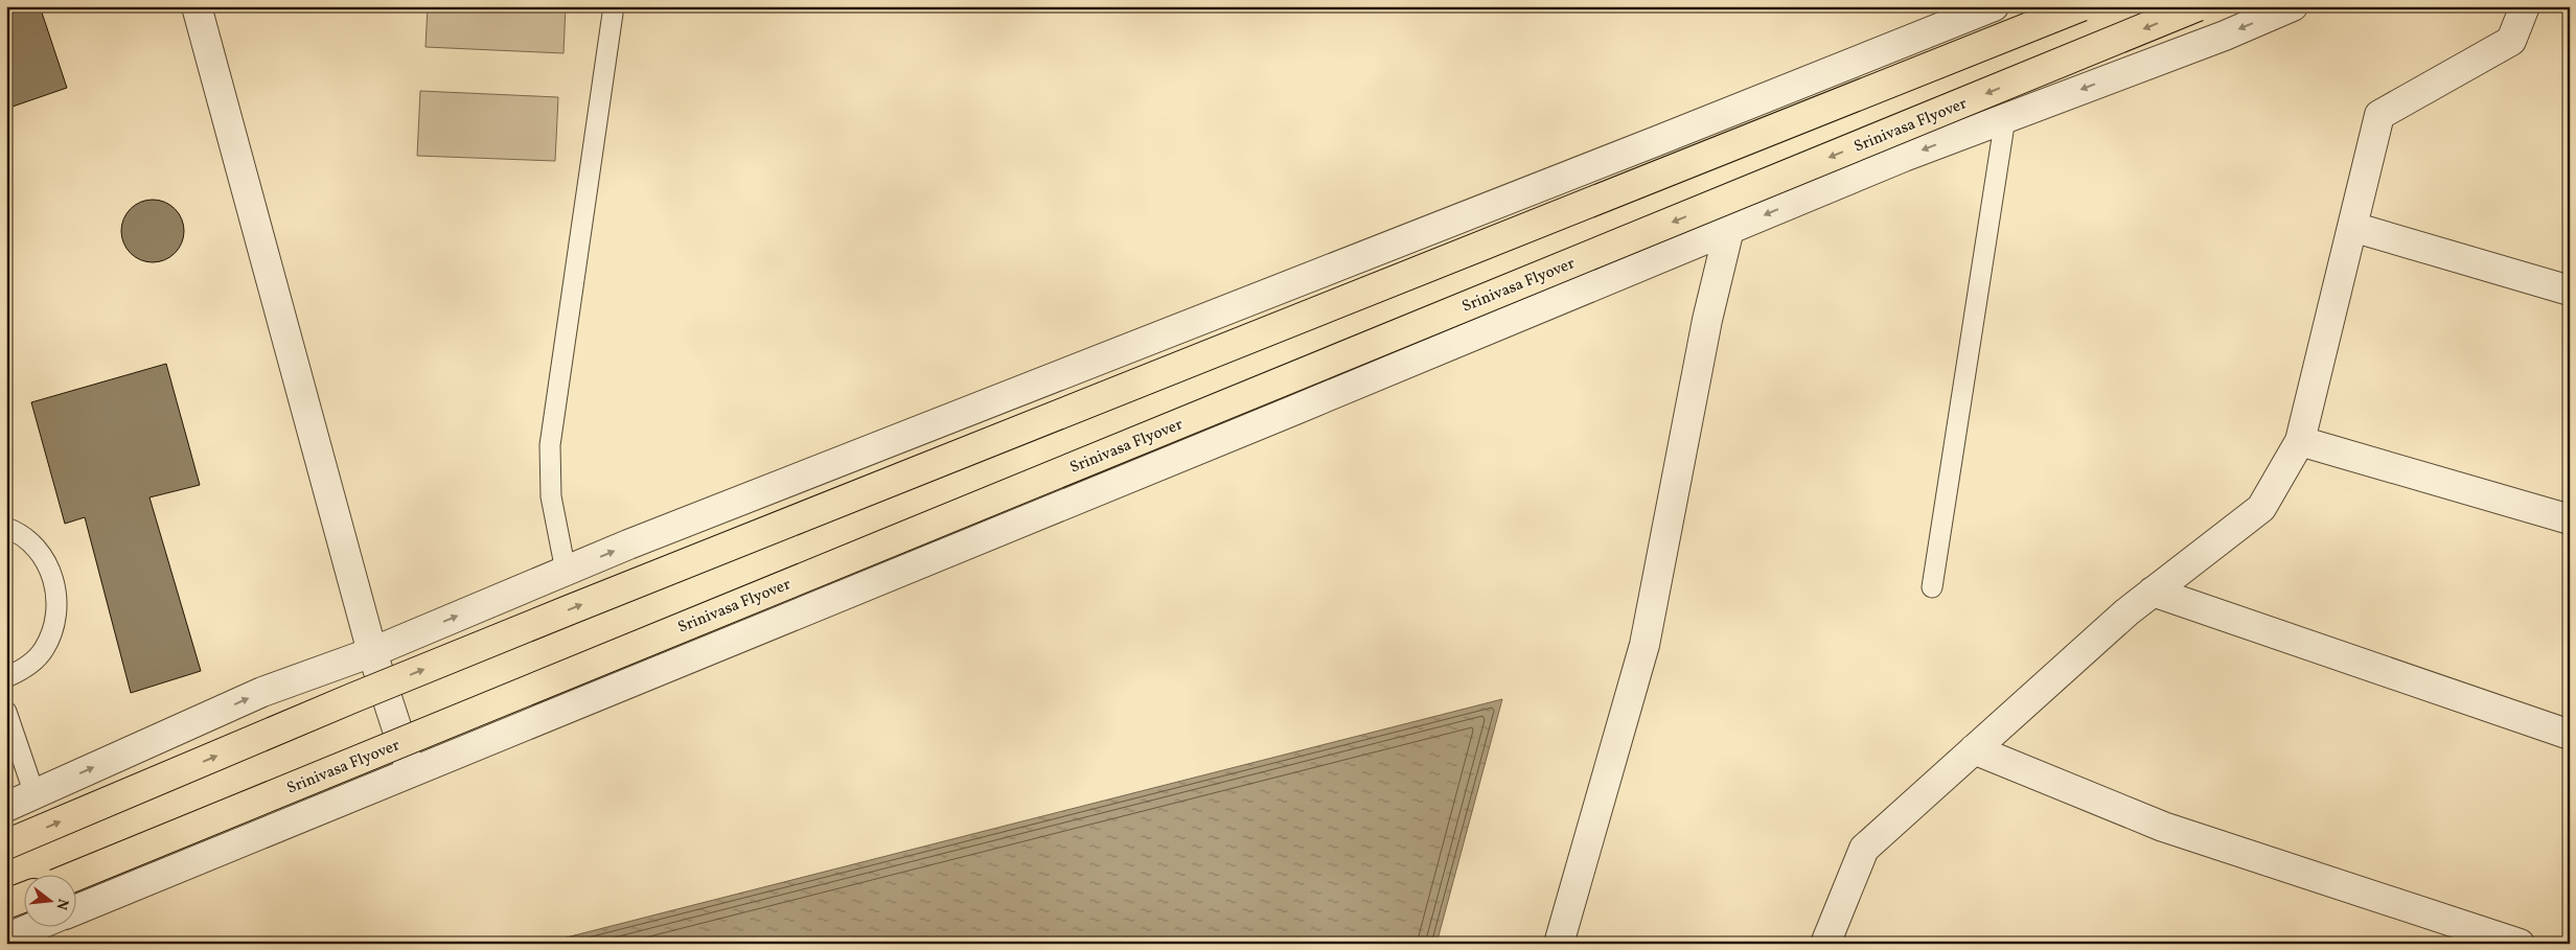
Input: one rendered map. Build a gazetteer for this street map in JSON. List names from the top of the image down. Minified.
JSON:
{"streets":{"main road":["Srinivasa Flyover"]},"north":"right"}
